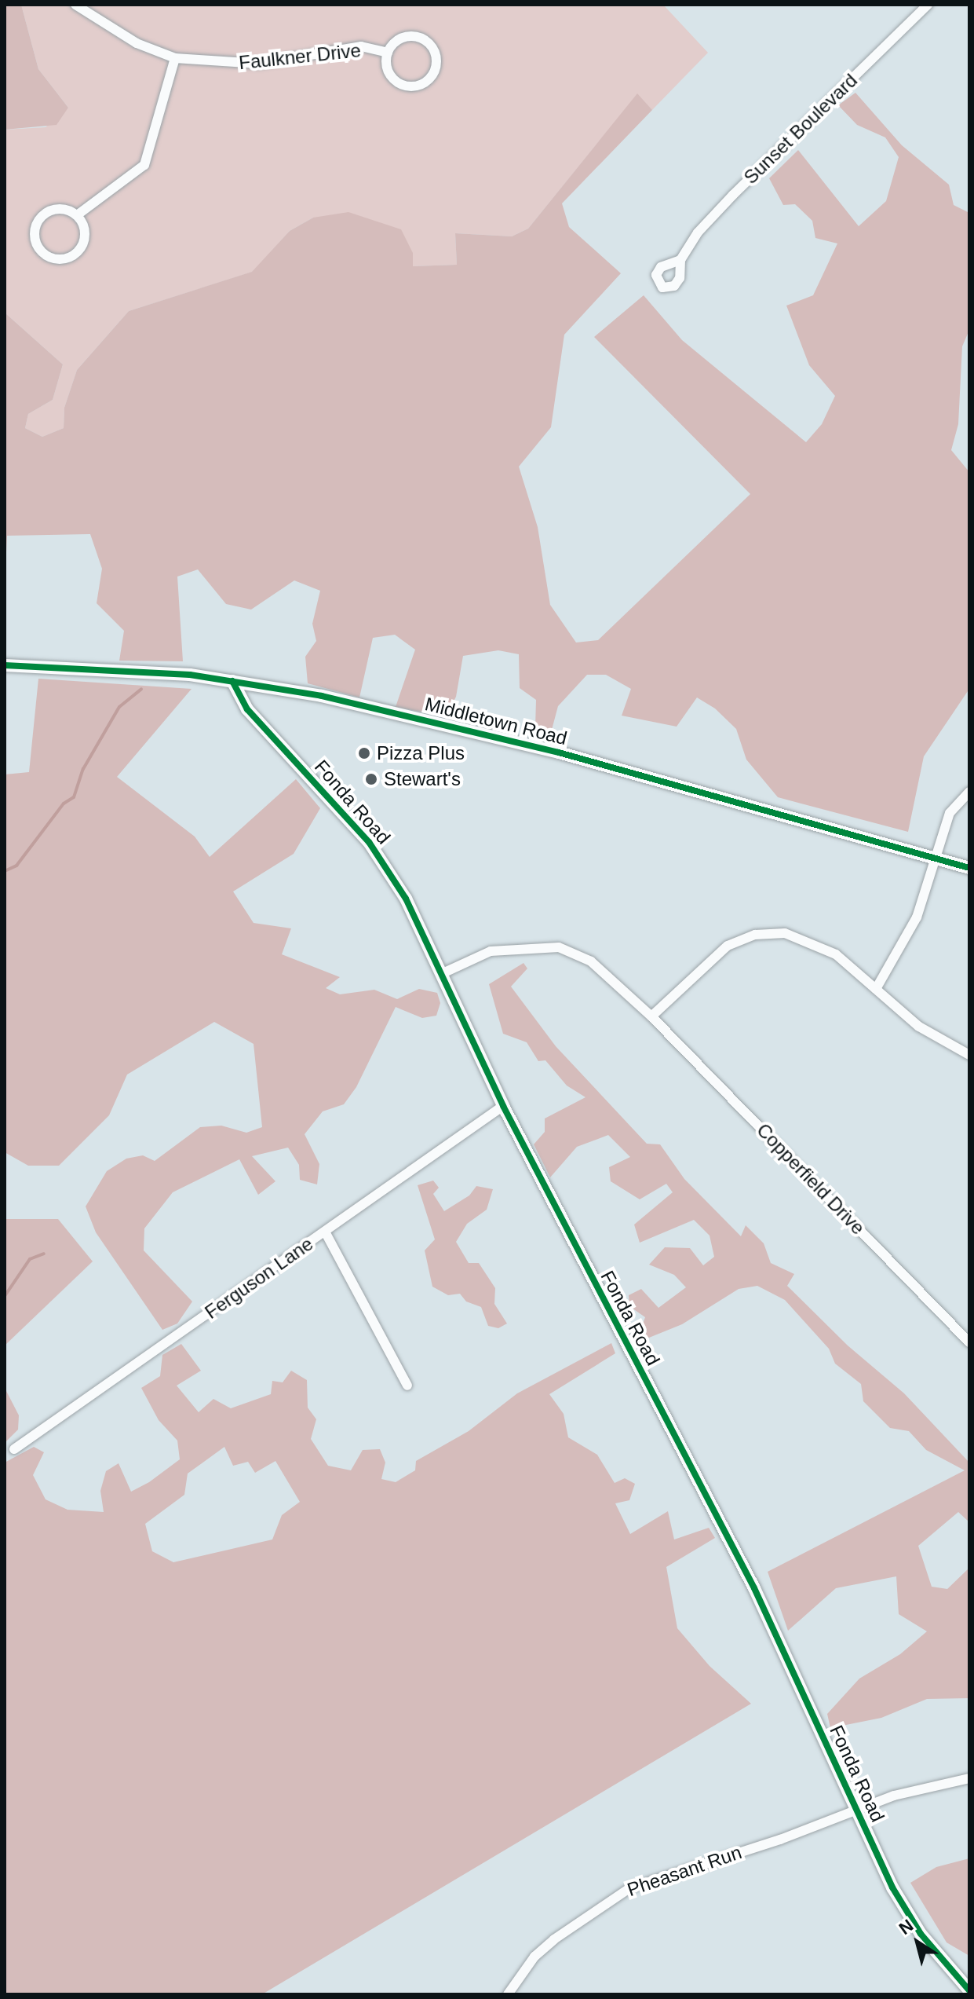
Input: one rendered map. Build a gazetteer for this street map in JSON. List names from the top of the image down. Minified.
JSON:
{"streets":{"street":["Faulkner Drive","Sunset Boulevard","Middletown Road","Fonda Road","Copperfield Drive","Ferguson Lane","Pheasant Run"]},"crossings":[["Middletown Road","Fonda Road"],["Fonda Road","Copperfield Drive"],["Fonda Road","Ferguson Lane"],["Fonda Road","Pheasant Run"]],"places":["Pizza Plus","Stewart's"],"north":"top left"}
